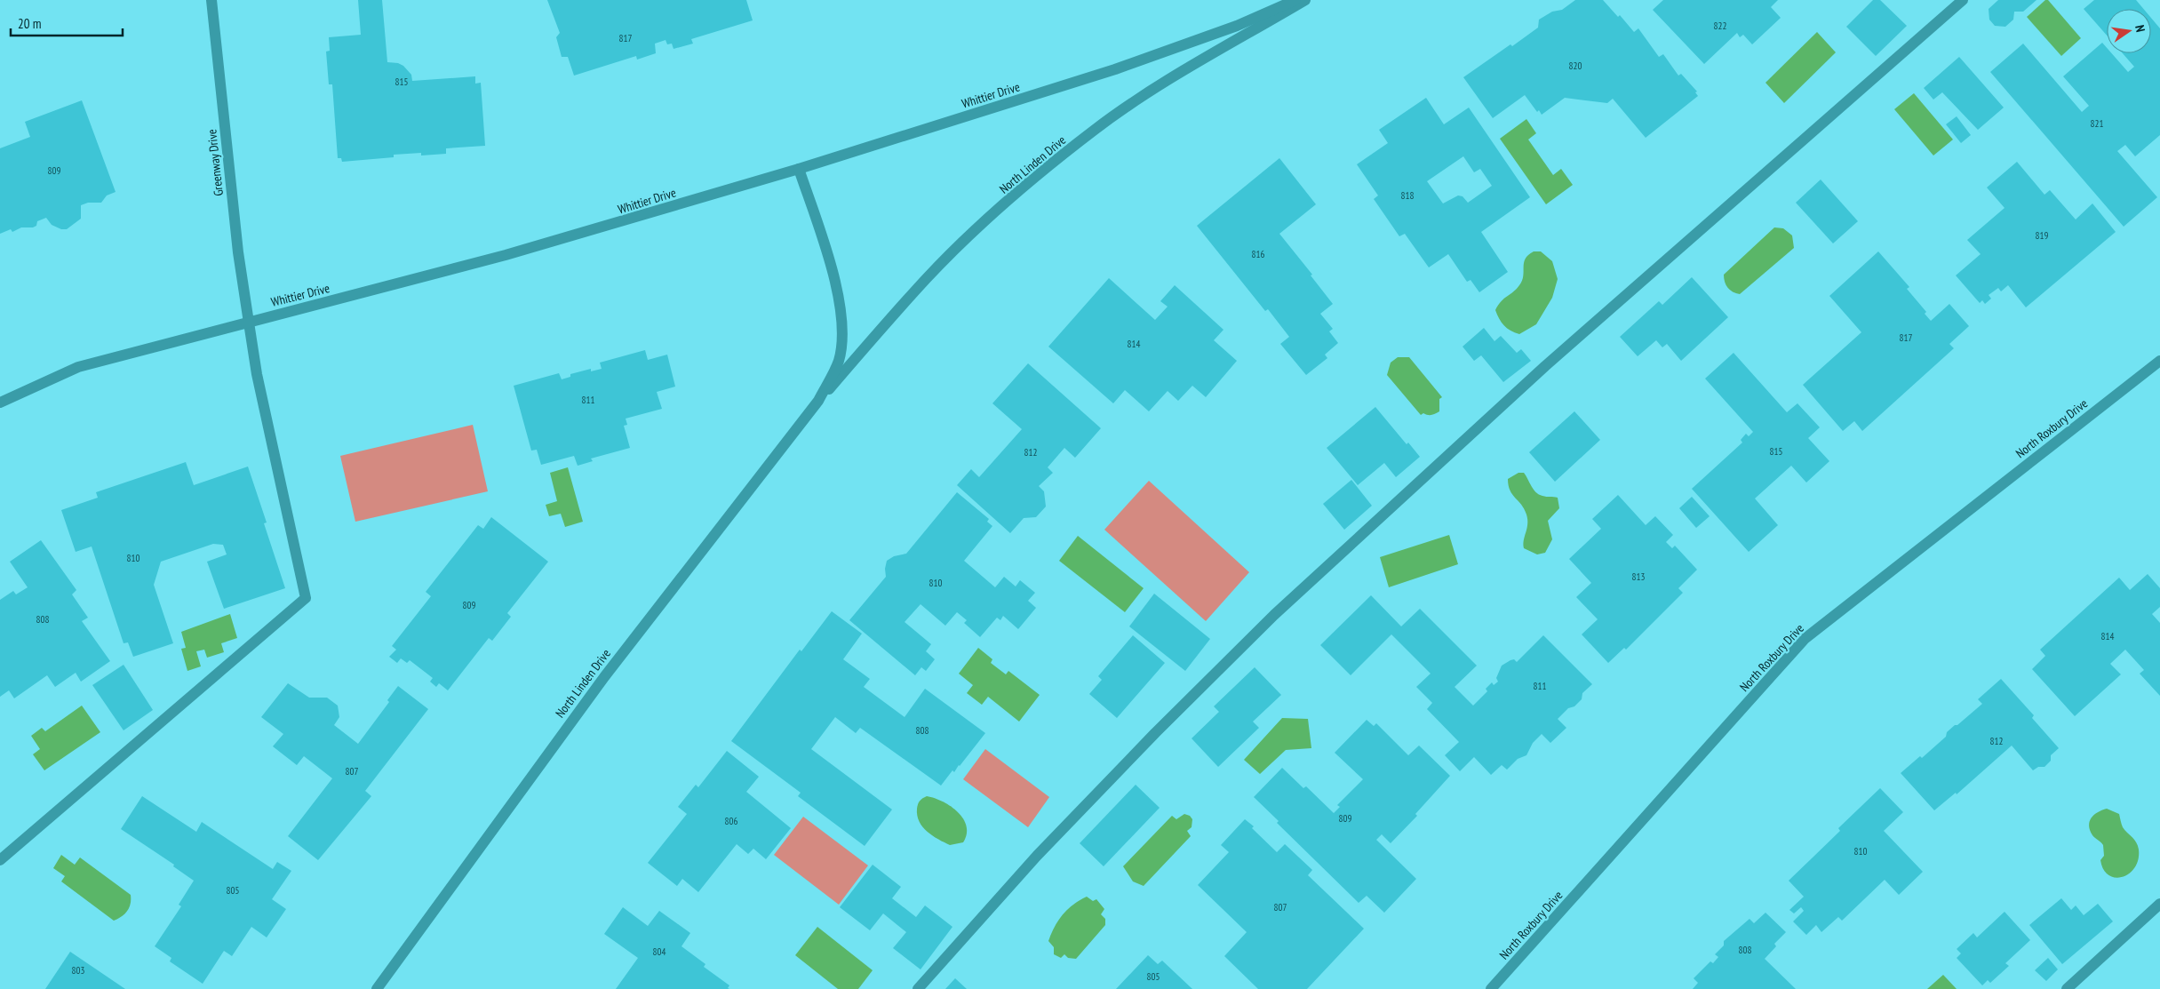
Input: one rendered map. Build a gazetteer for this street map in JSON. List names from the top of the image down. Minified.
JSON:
{"streets":{"street":["Whittier Drive","Greenway Drive","North Linden Drive","North Roxbury Drive"]},"crossings":[["Whittier Drive","Greenway Drive"],["Whittier Drive","North Linden Drive"]],"house_numbers":["822","817","820","815","821","809","818","819","816","817","814","811","815","812","810","813","810","809","808","814","811","808","812","807","809","806","810","805","807","808","804","803","805"],"scale_bar":"20 m","north":"right"}
